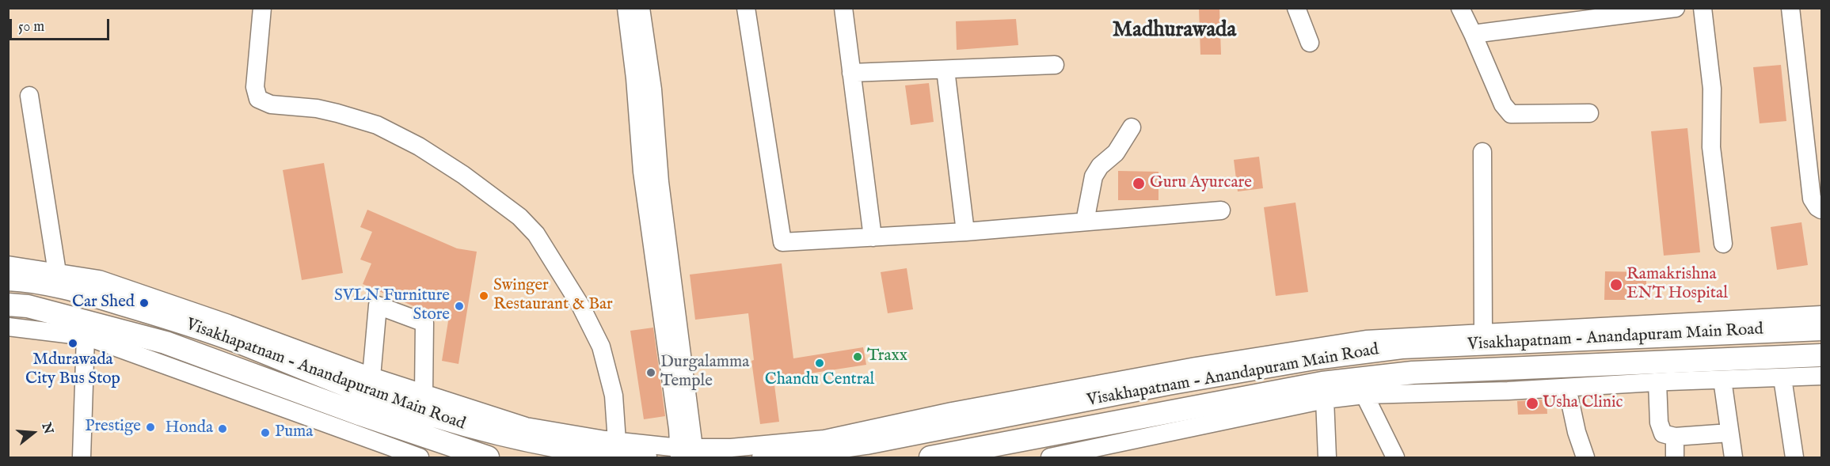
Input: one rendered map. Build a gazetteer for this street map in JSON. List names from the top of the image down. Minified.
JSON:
{"streets":{"main road":["Visakhapatnam - Anandapuram Main Road"]},"districts":["Madhurawada"],"places":["Guru Ayurcare","Ramakrishna ENT Hospital","Swinger Restaurant & Bar","Car Shed","SVLN Furniture Store","Mdurawada City Bus Stop","Traxx","Chandu Central","Durgalamma Temple","Usha Clinic","Prestige","Honda","Puma"],"scale_bar":"50 m","north":"right"}
